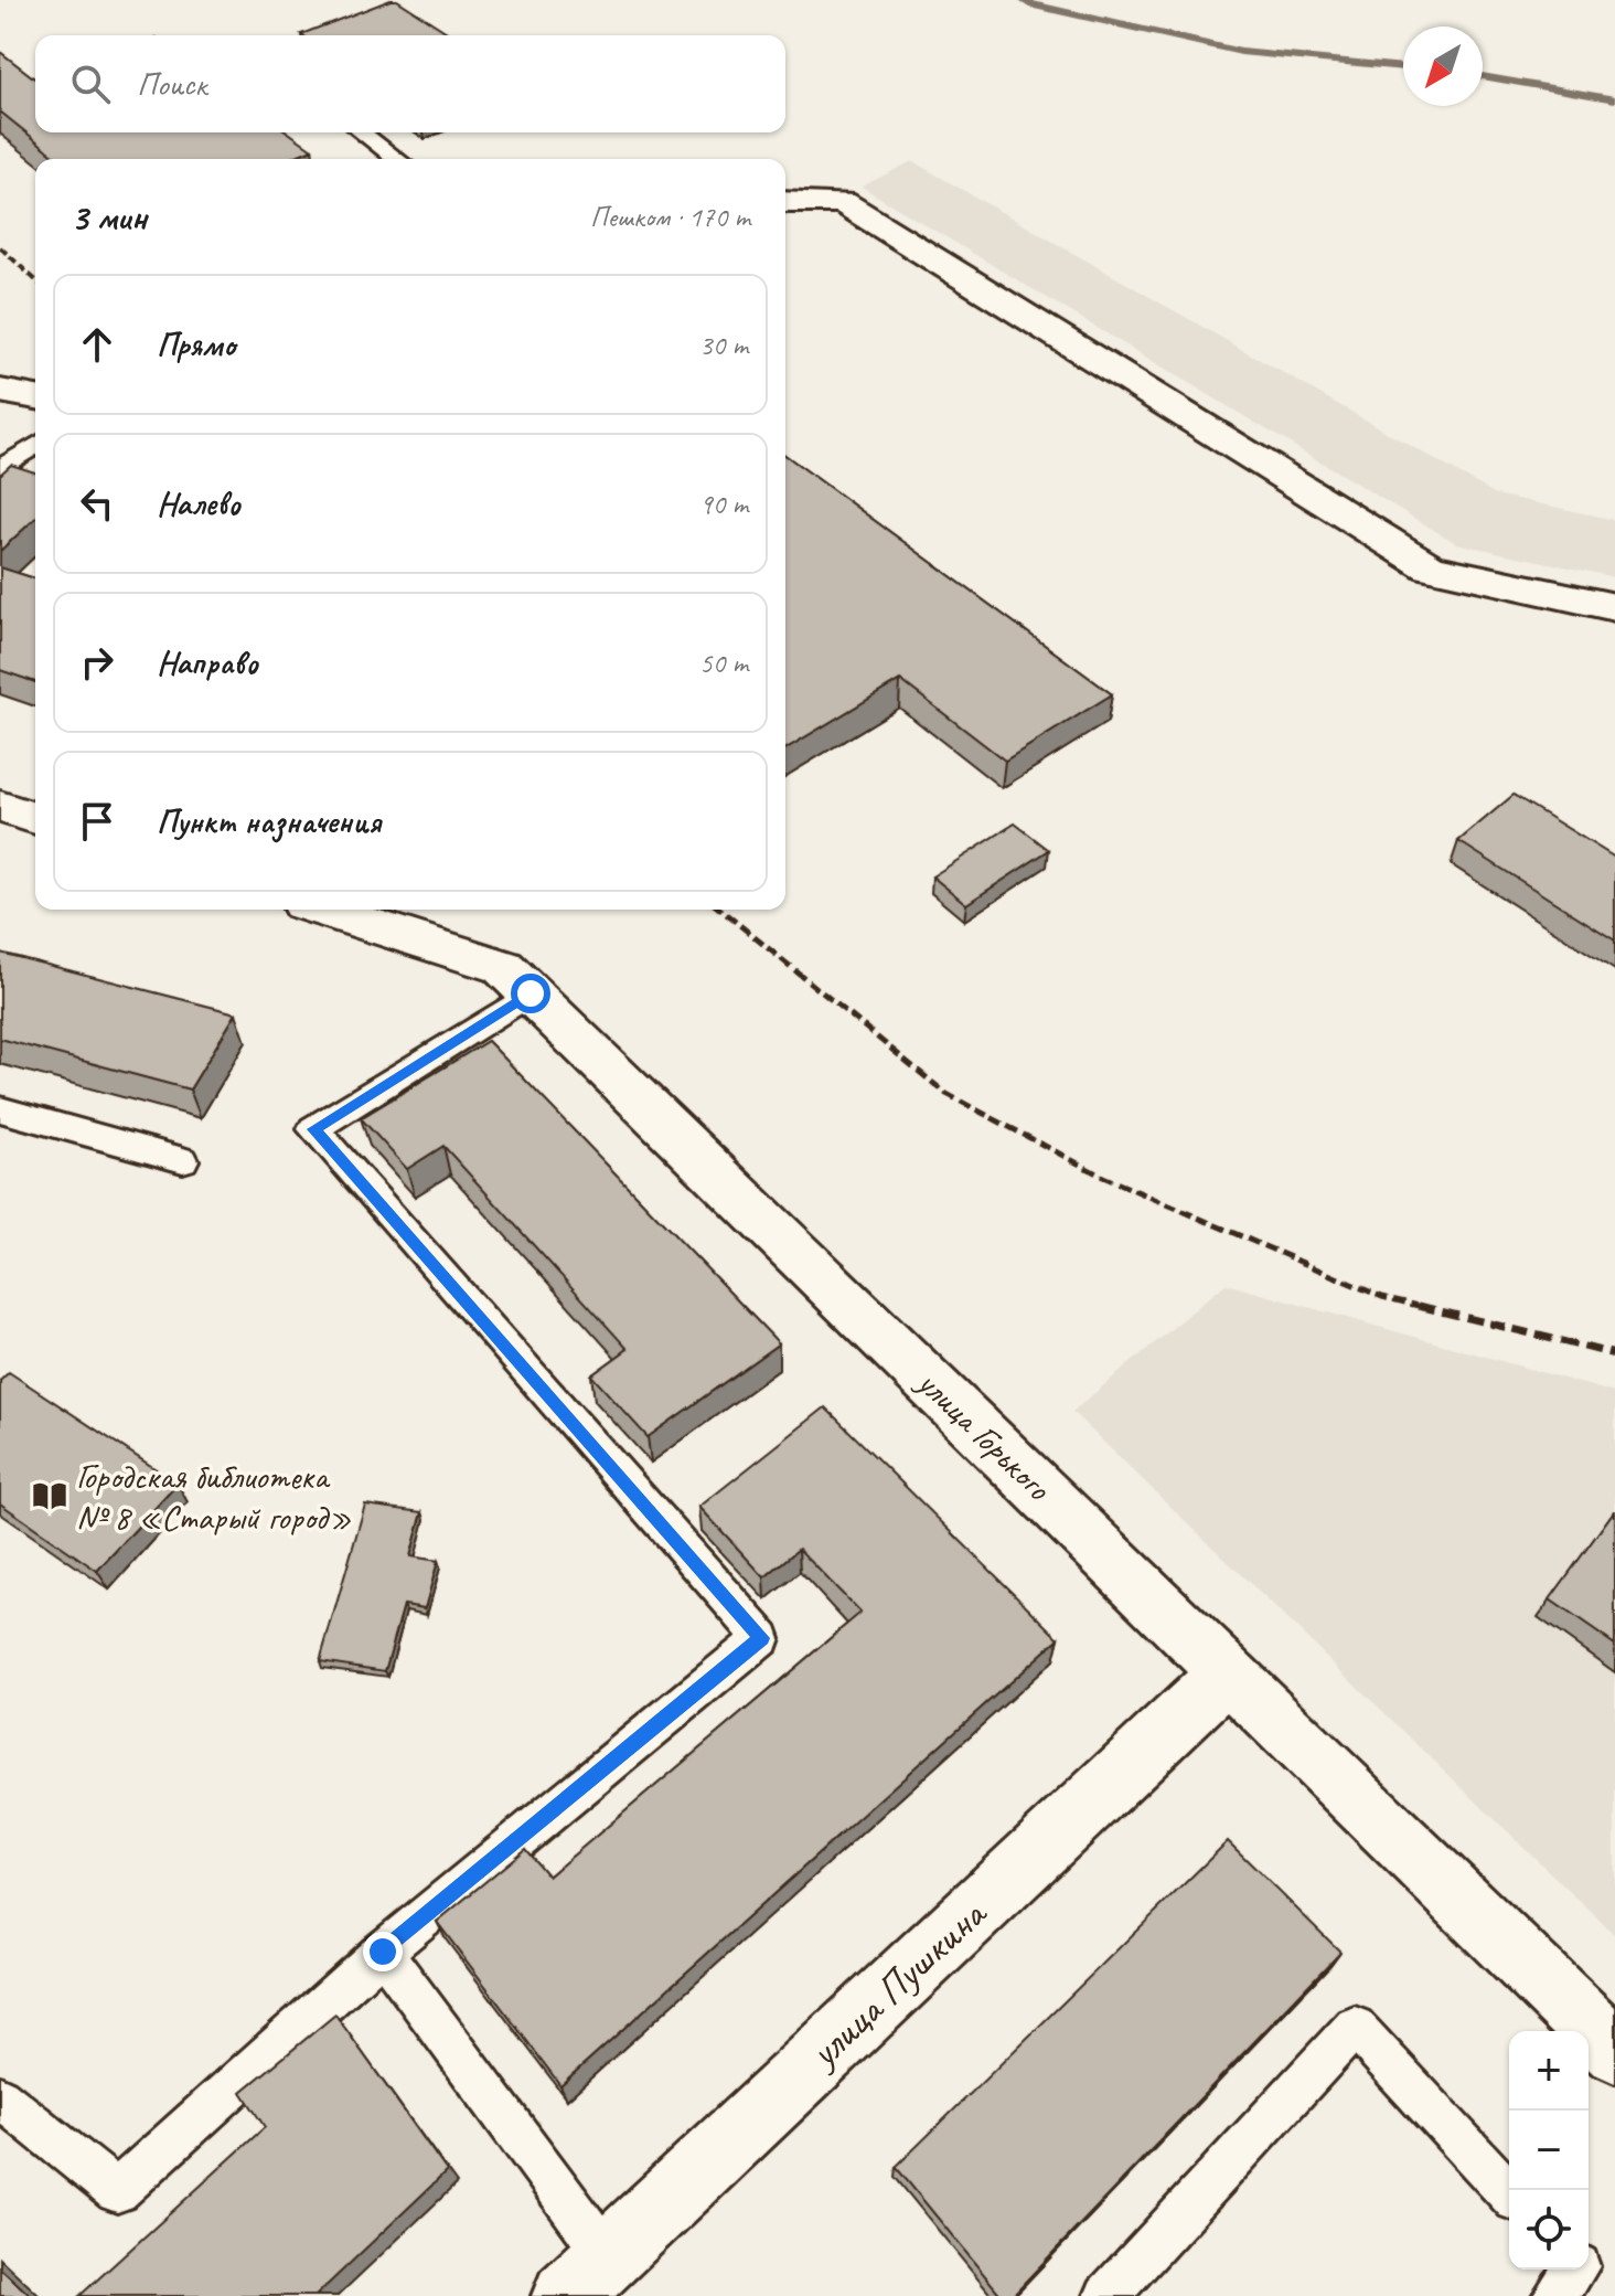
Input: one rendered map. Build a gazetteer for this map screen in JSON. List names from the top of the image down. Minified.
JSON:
{"streets":{"street":["улица Горького","улица Пушкина"]},"crossings":[["улица Горького","улица Пушкина"]],"places":{"library":["Городская библиотека № 8 «Старый город»"]},"north":"bottom left","page":{"search":"Поиск","heading":["3 мин","Пешком · 170 m"],"list":[["Прямо","30 m"],["Налево","90 m"],["Направо","50 m"],"Пункт назначения"],"map_buttons":["+","−"]}}
